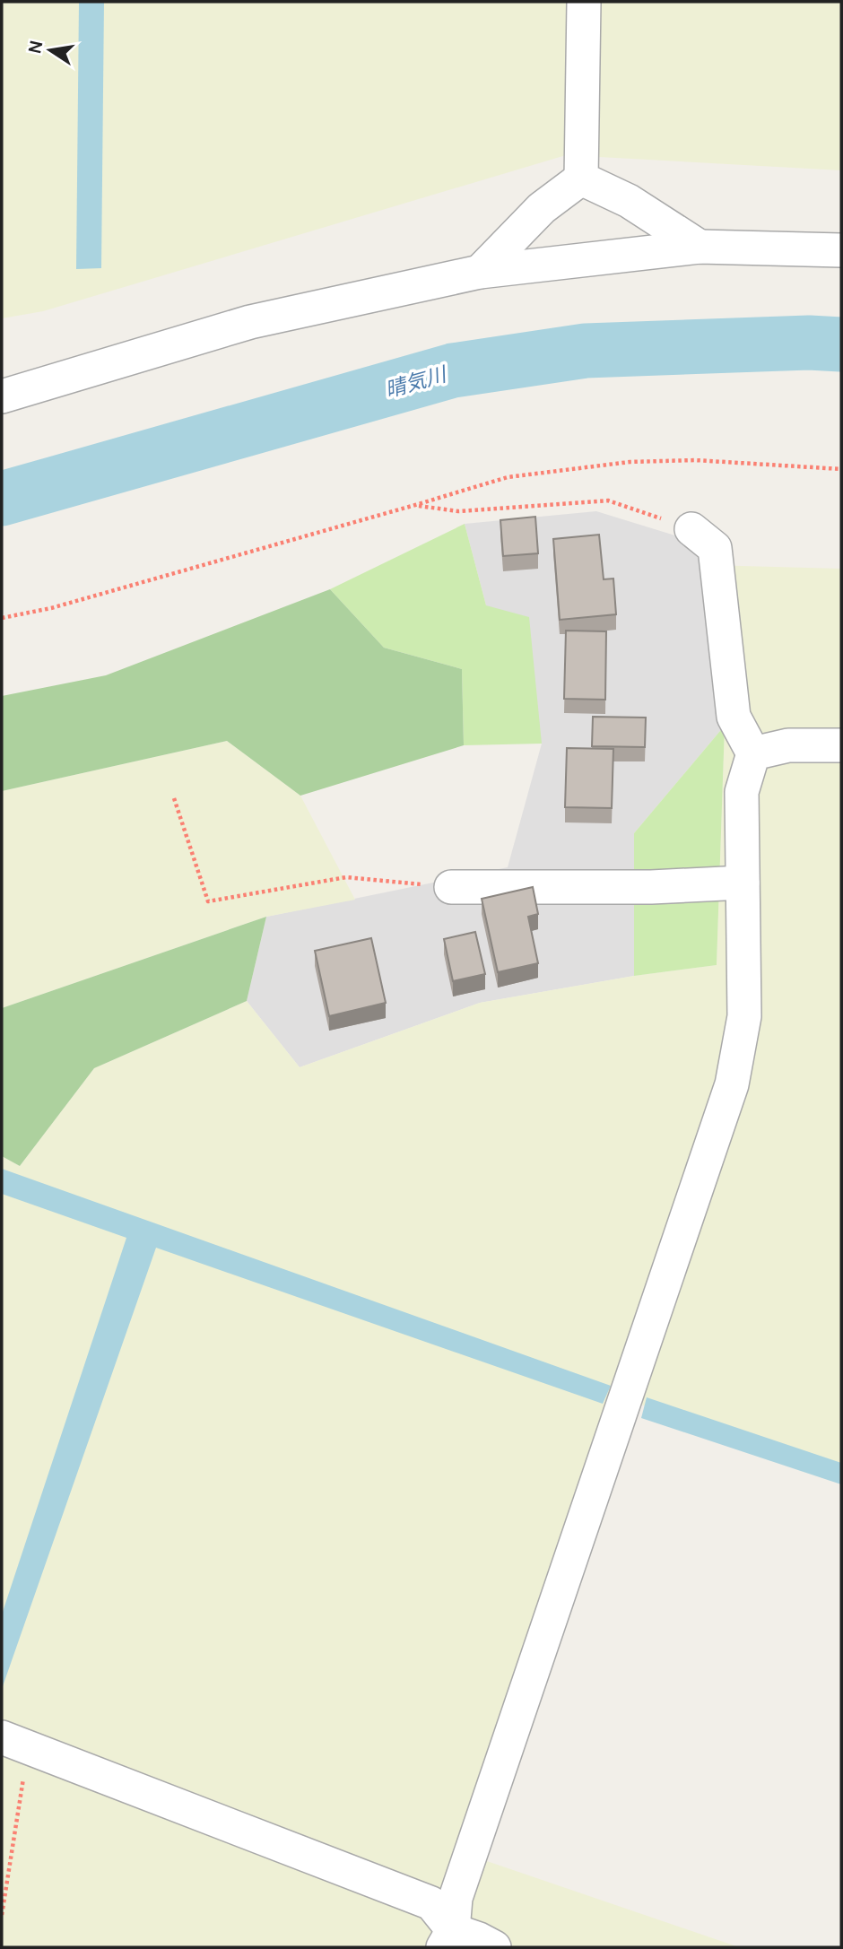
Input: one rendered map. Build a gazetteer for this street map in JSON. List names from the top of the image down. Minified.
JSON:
{"water":["晴気川"],"north":"left"}
